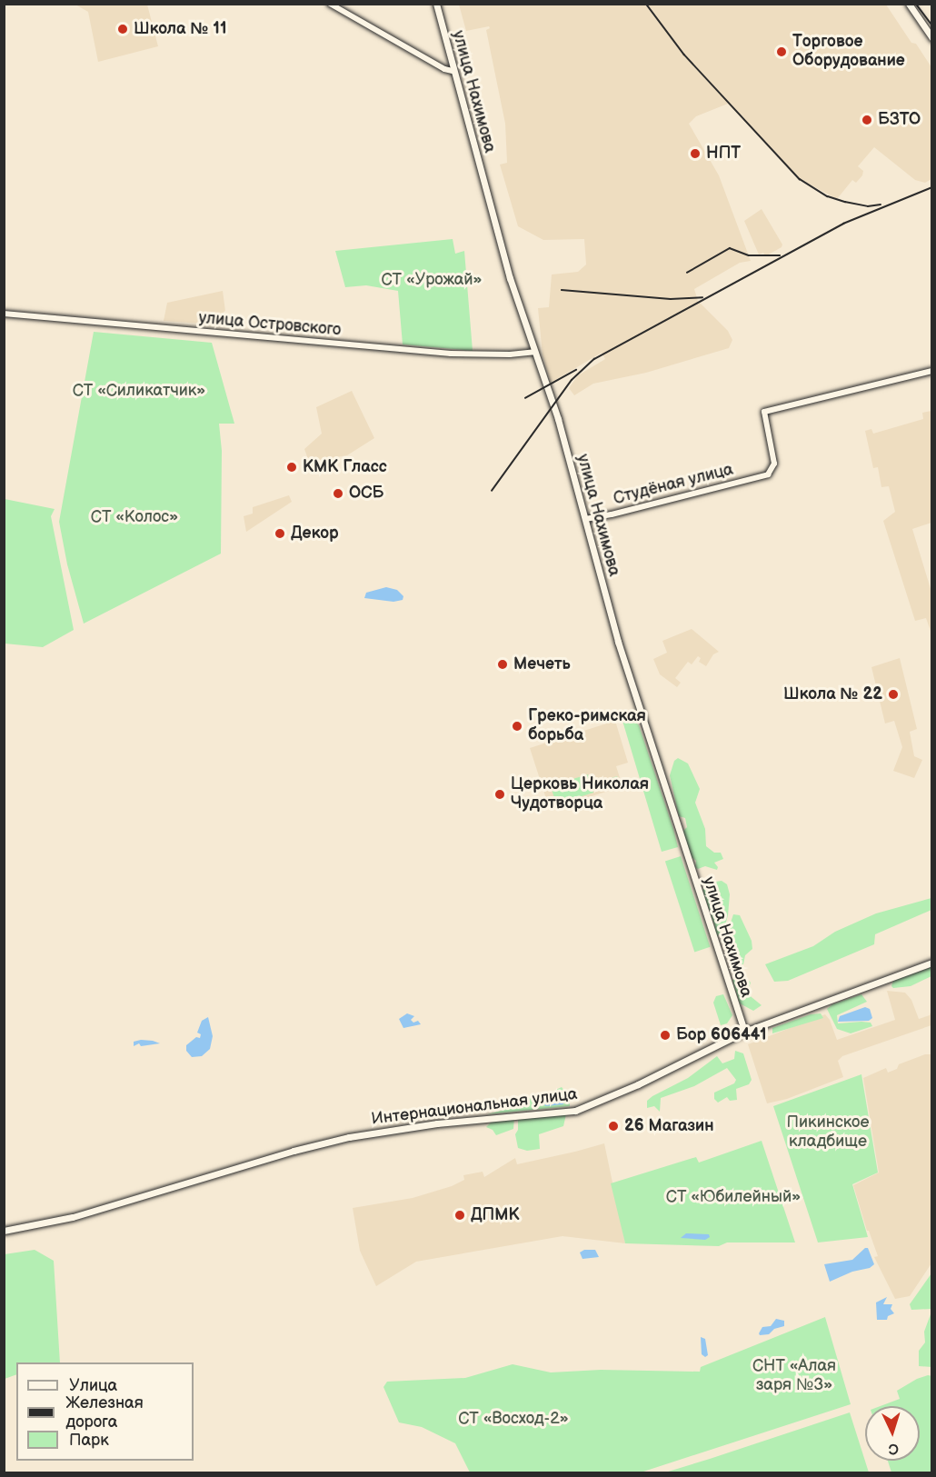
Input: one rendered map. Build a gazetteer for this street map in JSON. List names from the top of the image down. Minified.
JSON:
{"streets":{"main road":["улица Нахимова","Интернациональная улица"],"street":["улица Островского","Студёная улица"]},"crossings":[["улица Нахимова","улица Островского"],["улица Нахимова","Студёная улица"],["улица Нахимова","Интернациональная улица"]],"parks":["СТ «Урожай»","СТ «Силикатчик»","СТ «Колос»","Пикинское кладбище","СТ «Юбилейный»","СНТ «Алая заря №3»","СТ «Восход-2»"],"places":["Школа № 11","Торговое Оборудование","БЗТО","НПТ","КМК Гласс","ОСБ","Декор","Мечеть","Школа № 22","Греко-римская борьба","Церковь Николая Чудотворца","Бор 606441","26 Магазин","ДПМК"],"legend":["Улица","Железная дорога","Парк"],"north":"bottom"}
